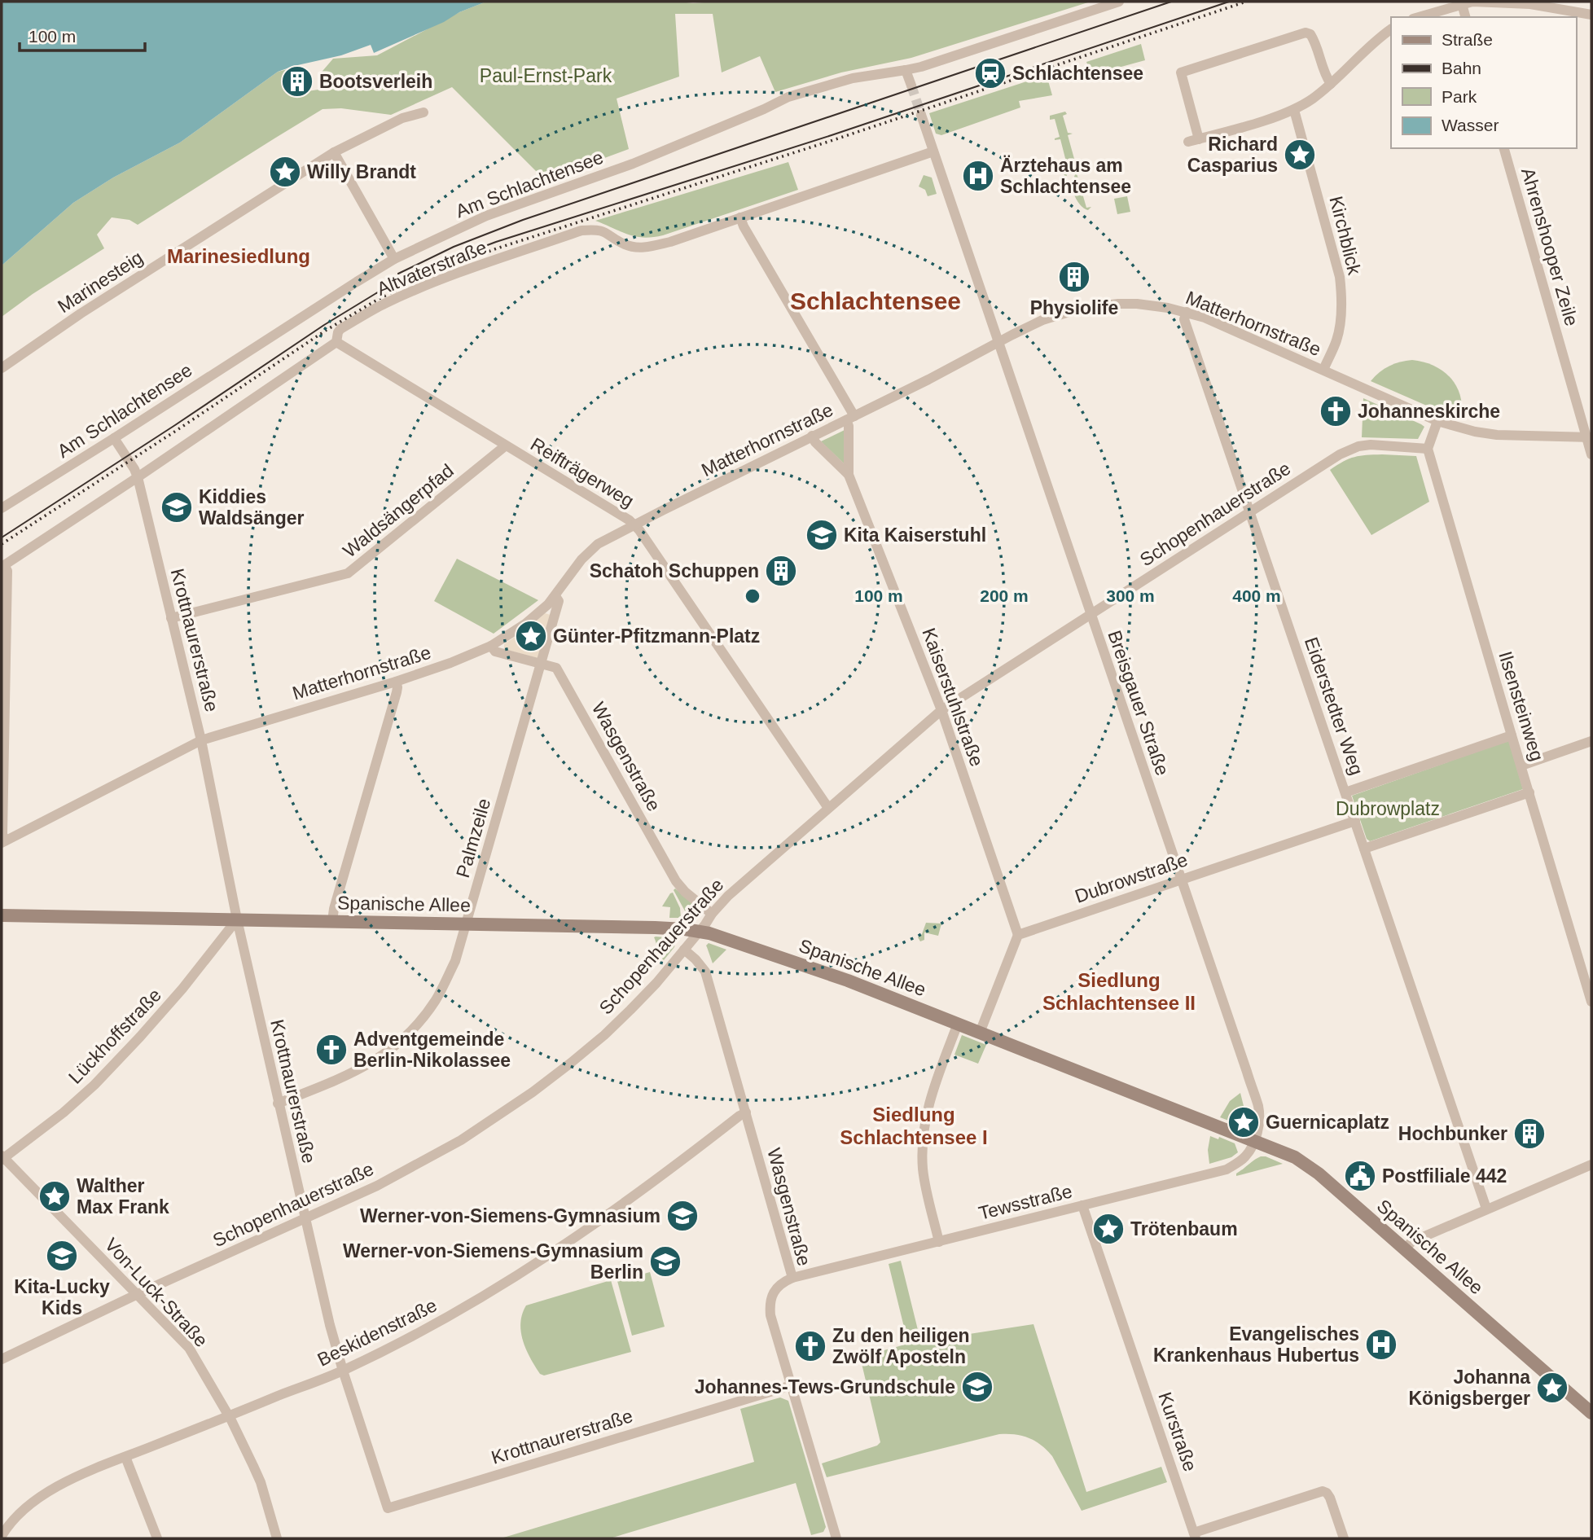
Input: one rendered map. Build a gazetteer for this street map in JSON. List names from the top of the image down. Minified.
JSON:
{"streets":{"main road":["Spanische Allee"],"street":["Am Schlachtensee","Kirchblick","Ahrenshooper Zeile","Altvaterstraße","Marinesteig","Matterhornstraße","Reifträgerweg","Waldsängerpfad","Schopenhauerstraße","Krottnaurerstraße","Kaiserstuhlstraße","Breisgauer Straße","Eiderstedter Weg","Ilsensteinweg","Wasgenstraße","Palmzeile","Dubrowstraße","Lückhoffstraße","Tewsstraße","Von-Luck-Straße","Beskidenstraße","Kurstraße"]},"crossings":[["Am Schlachtensee","Krottnaurerstraße"],["Kirchblick","Matterhornstraße"],["Ahrenshooper Zeile","Matterhornstraße"],["Altvaterstraße","Reifträgerweg"],["Altvaterstraße","Krottnaurerstraße"],["Altvaterstraße","Kaiserstuhlstraße"],["Altvaterstraße","Breisgauer Straße"],["Matterhornstraße","Reifträgerweg"],["Matterhornstraße","Krottnaurerstraße"],["Matterhornstraße","Kaiserstuhlstraße"],["Matterhornstraße","Breisgauer Straße"],["Matterhornstraße","Eiderstedter Weg"],["Matterhornstraße","Wasgenstraße"],["Matterhornstraße","Palmzeile"],["Reifträgerweg","Waldsängerpfad"],["Reifträgerweg","Schopenhauerstraße"],["Waldsängerpfad","Krottnaurerstraße"],["Schopenhauerstraße","Krottnaurerstraße"],["Schopenhauerstraße","Kaiserstuhlstraße"],["Schopenhauerstraße","Breisgauer Straße"],["Schopenhauerstraße","Eiderstedter Weg"],["Schopenhauerstraße","Ilsensteinweg"],["Schopenhauerstraße","Wasgenstraße"],["Schopenhauerstraße","Spanische Allee"],["Schopenhauerstraße","Von-Luck-Straße"],["Krottnaurerstraße","Wasgenstraße"],["Krottnaurerstraße","Palmzeile"],["Krottnaurerstraße","Spanische Allee"],["Krottnaurerstraße","Lückhoffstraße"],["Krottnaurerstraße","Beskidenstraße"],["Kaiserstuhlstraße","Dubrowstraße"],["Breisgauer Straße","Dubrowstraße"],["Breisgauer Straße","Spanische Allee"],["Breisgauer Straße","Tewsstraße"],["Eiderstedter Weg","Dubrowstraße"],["Wasgenstraße","Palmzeile"],["Wasgenstraße","Tewsstraße"],["Wasgenstraße","Beskidenstraße"],["Palmzeile","Spanische Allee"],["Spanische Allee","Lückhoffstraße"],["Spanische Allee","Tewsstraße"],["Lückhoffstraße","Von-Luck-Straße"],["Tewsstraße","Kurstraße"],["Von-Luck-Straße","Beskidenstraße"]],"districts":["Marinesiedlung","Schlachtensee","Siedlung Schlachtensee II","Siedlung Schlachtensee I"],"parks":["Paul-Ernst-Park","Dubrowplatz"],"places":{"station":["Schlachtensee"],"building":["Bootsverleih","Physiolife","Schatoh Schuppen","Hochbunker"],"place":["Richard Casparius","Willy Brandt","Günter-Pfitzmann-Platz","Guernicaplatz","Walther Max Frank","Trötenbaum","Johanna Königsberger"],"hospital":["Ärztehaus am Schlachtensee","Evangelisches Krankenhaus Hubertus"],"church":["Johanneskirche","Adventgemeinde Berlin-Nikolassee","Zu den heiligen Zwölf Aposteln"],"school or university":["Kiddies Waldsänger","Kita Kaiserstuhl","Werner-von-Siemens-Gymnasium","Kita-Lucky Kids","Werner-von-Siemens-Gymnasium Berlin","Johannes-Tews-Grundschule"],"public building":["Postfiliale 442"]},"legend":["Straße","Bahn","Park","Wasser"],"scale_bar":"100 m","rings":["100 m","200 m","300 m","400 m"]}
